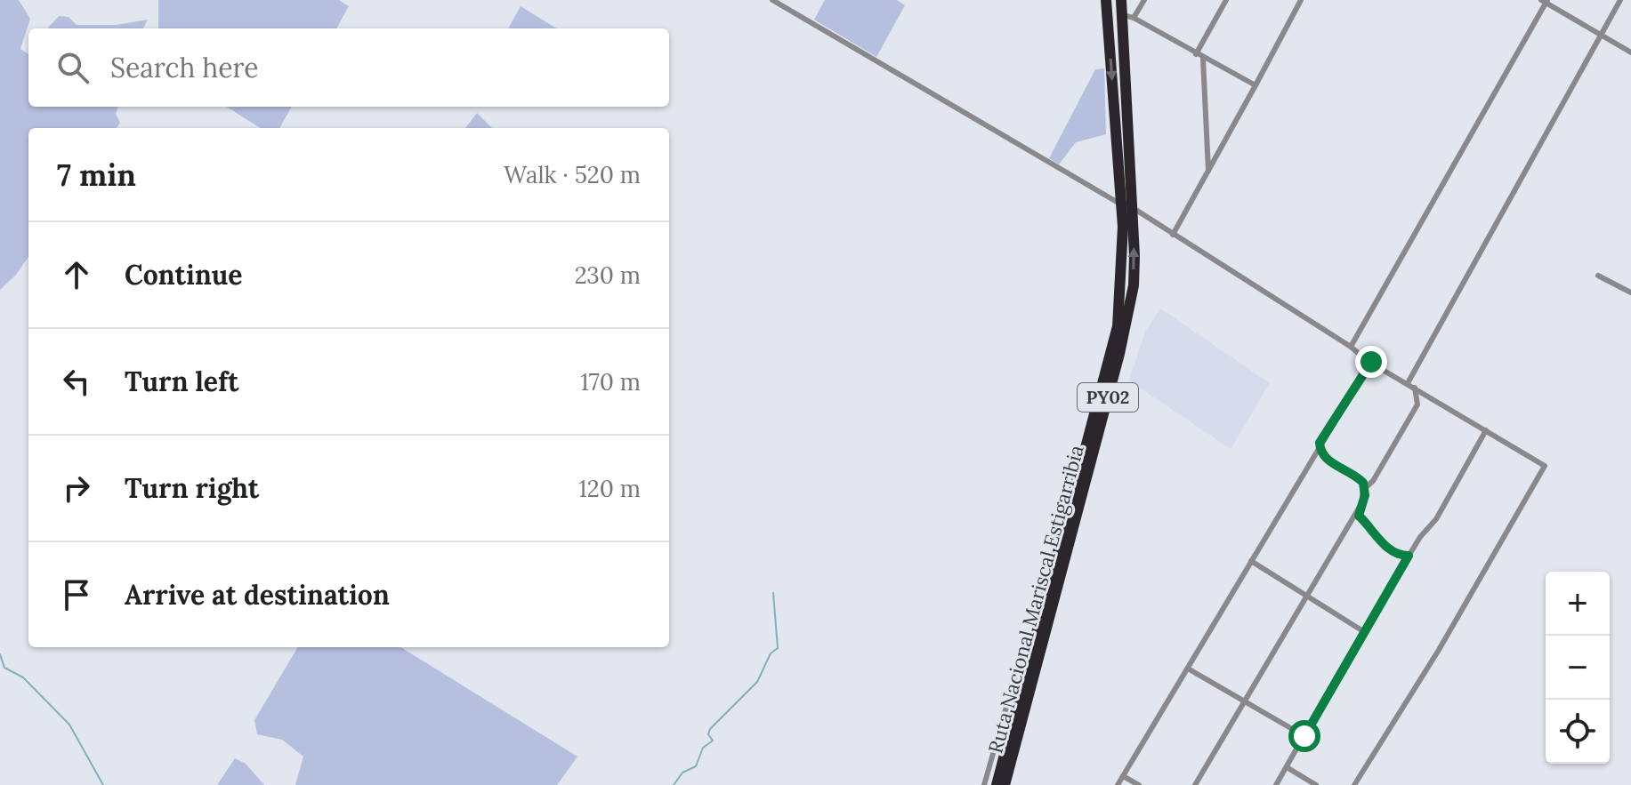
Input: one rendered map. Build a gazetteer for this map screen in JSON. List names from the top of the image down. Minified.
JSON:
{"streets":{"highway":["PY02","Ruta Nacional Mariscal Estigarribia"]},"page":{"search":"Search here","heading":["7 min","Walk · 520 m"],"list":[["Continue","230 m"],["Turn left","170 m"],["Turn right","120 m"],"Arrive at destination"],"map_buttons":["+","−"]}}
